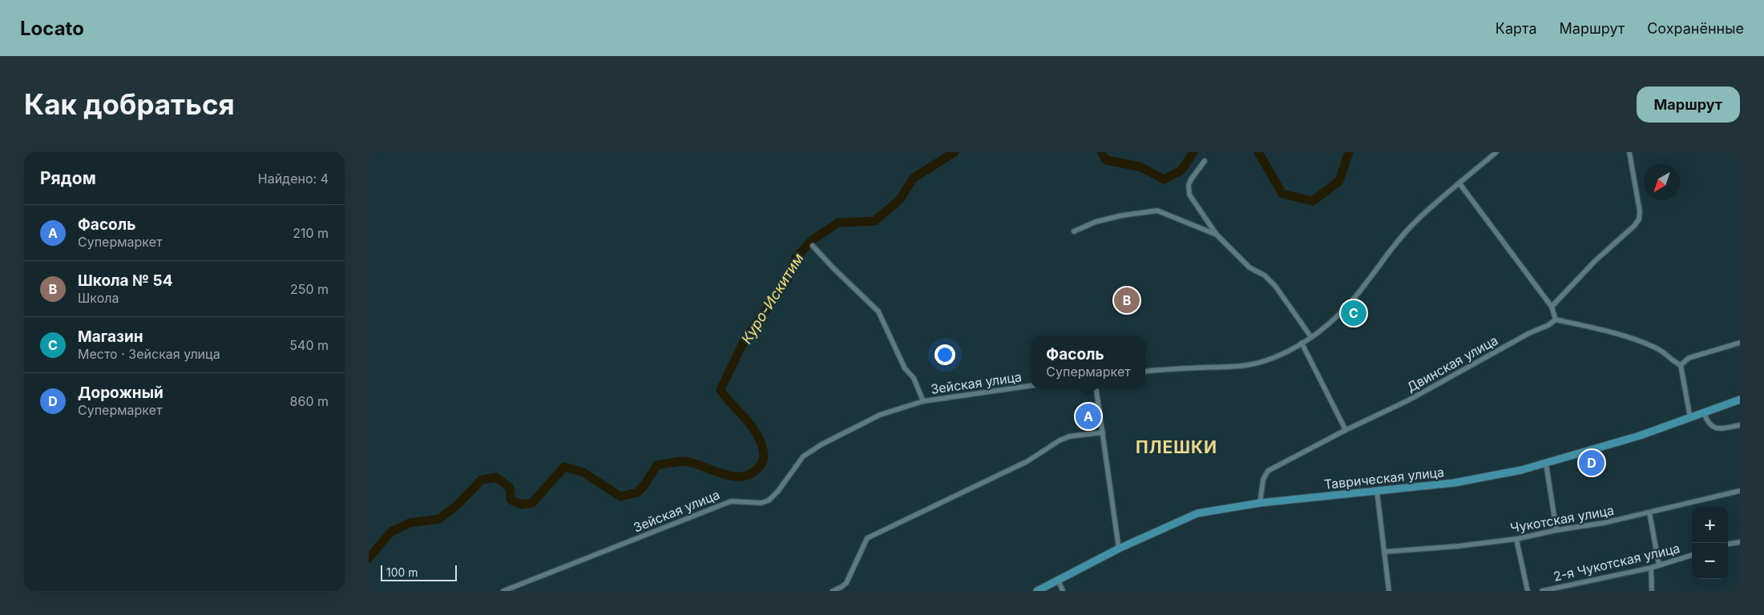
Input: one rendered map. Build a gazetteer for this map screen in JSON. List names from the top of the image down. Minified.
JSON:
{"streets":{"main road":["Таврическая улица"],"street":["Двинская улица","Зейская улица","Чукотская улица","2-я Чукотская улица"]},"crossings":[["Двинская улица","Таврическая улица"]],"districts":["ПЛЕШКИ"],"water":["Куро-Искитим"],"scale_bar":"100 m","north":"bottom left","page":{"header":"Locato","nav":["Карта","Маршрут","Сохранённые"],"buttons":"Маршрут","title":"Как добраться","heading":["Рядом","Найдено: 4"],"list":[{"mark":"A","name":"Фасоль","note":"Супермаркет","value":"210 m"},{"mark":"B","name":"Школа № 54","note":"Школа","value":"250 m"},{"mark":"C","name":"Магазин","note":"Место · Зейская улица","value":"540 m"},{"mark":"D","name":"Дорожный","note":"Супермаркет","value":"860 m"}],"pins":["B","C","A","D"],"popup":["Фасоль","Супермаркет"],"map_buttons":["+","−"],"scale":"100 m"}}
